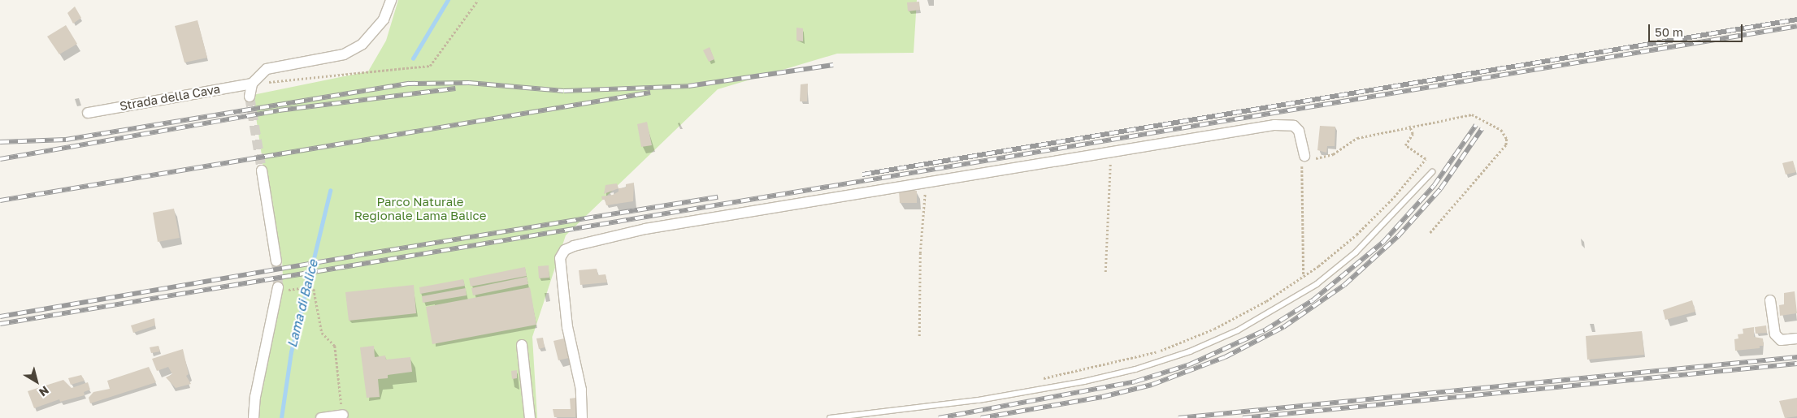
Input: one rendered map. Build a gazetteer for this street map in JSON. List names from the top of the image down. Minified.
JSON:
{"streets":{"street":["Strada della Cava"]},"water":["Lama di Balice"],"parks":["Parco Naturale Regionale Lama Balice"],"scale_bar":"50 m","north":"bottom right"}
